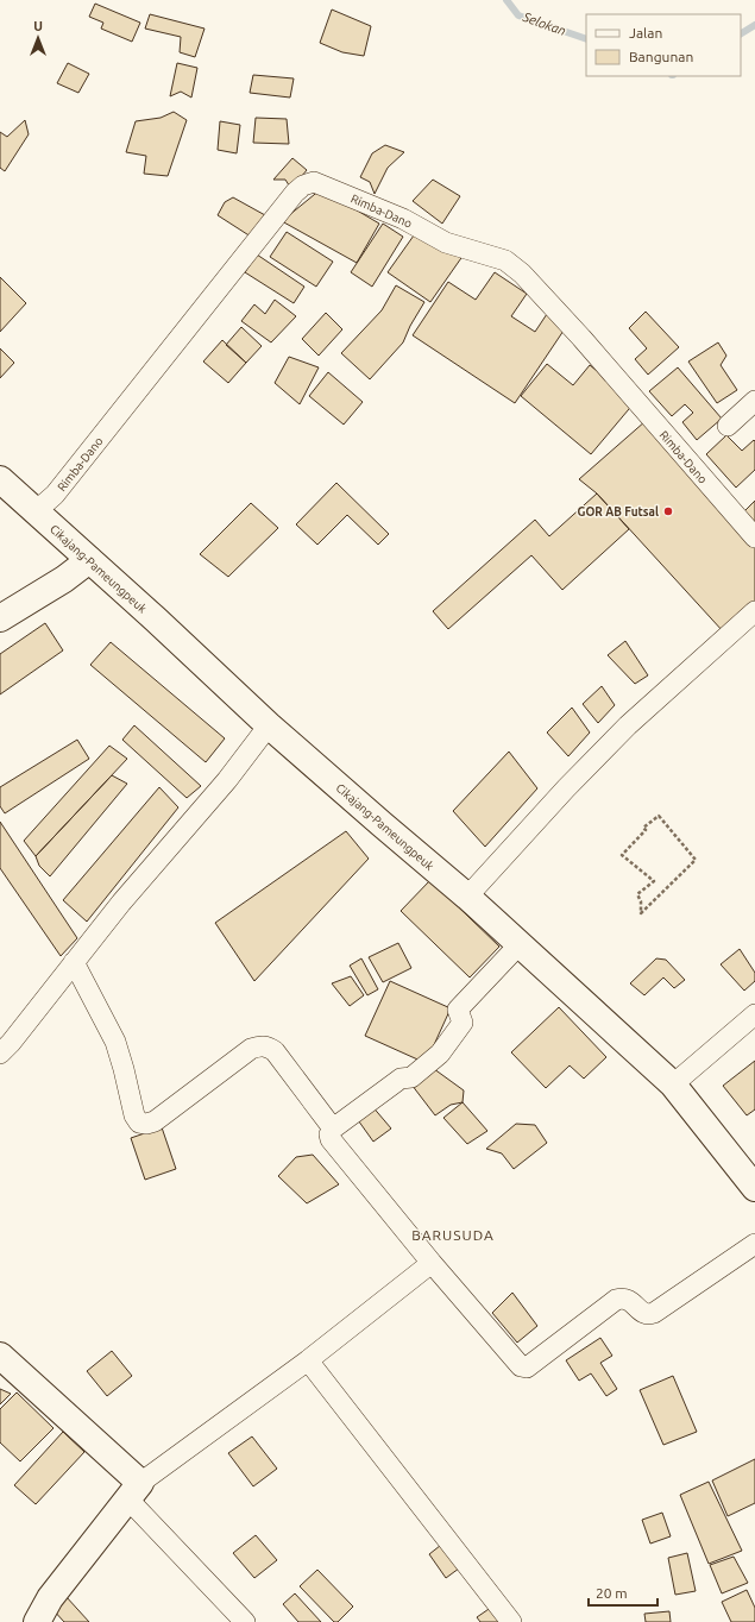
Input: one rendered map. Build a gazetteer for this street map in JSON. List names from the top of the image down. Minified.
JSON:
{"streets":{"main road":["Cikajang-Pameungpeuk"],"street":["Rimba-Dano"]},"crossings":[["Rimba-Dano","Cikajang-Pameungpeuk"]],"districts":["BARUSUDA"],"water":["Selokan"],"places":["GOR AB Futsal"],"legend":["Jalan","Bangunan"],"scale_bar":"20 m","north":"top"}
